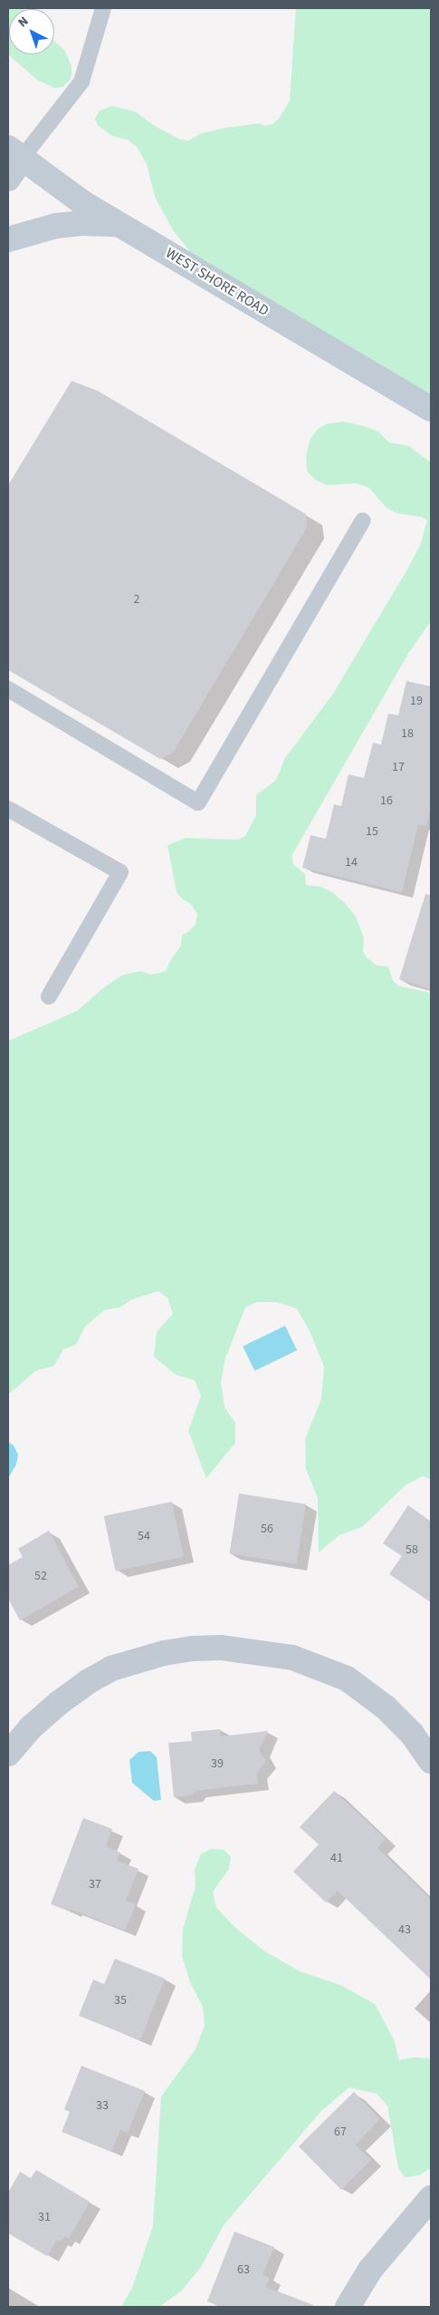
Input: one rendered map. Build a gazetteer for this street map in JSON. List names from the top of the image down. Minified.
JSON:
{"streets":{"main road":["WEST SHORE ROAD"]},"house_numbers":["2","19","18","17","16","15","14","56","54","58","52","39","41","37","43","35","33","67","31","63"],"north":"top left"}
